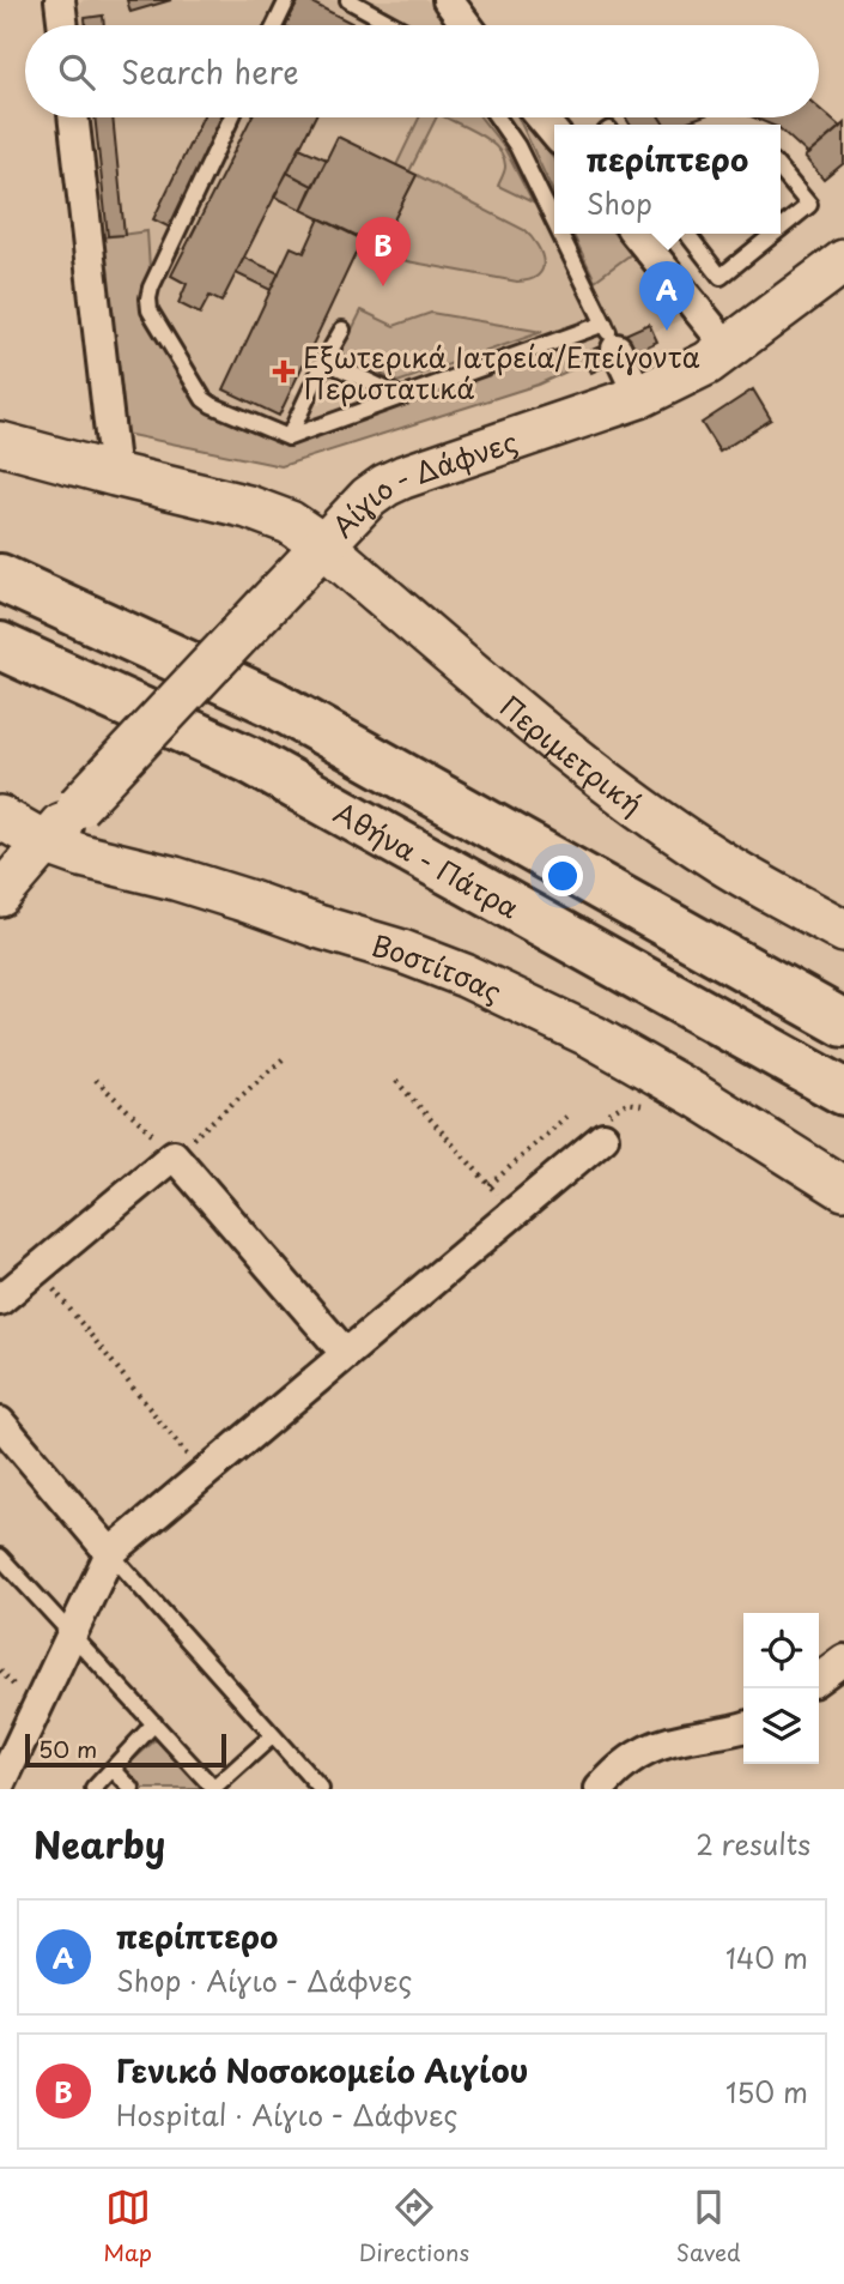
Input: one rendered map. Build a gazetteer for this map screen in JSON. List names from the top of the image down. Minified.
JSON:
{"streets":{"highway":["Αθήνα - Πάτρα"],"street":["Αίγιο - Δάφνες","Περιμετρική","Βοστίτσας"]},"crossings":[["Αίγιο - Δάφνες","Περιμετρική"],["Αίγιο - Δάφνες","Βοστίτσας"]],"places":{"health":["Εξωτερικά Ιατρεία/Επείγοντα Περιστατικά"]},"scale_bar":"50 m","page":{"search":"Search here","popup":["περίπτερο","Shop"],"pins":["B","A"],"scale":"50 m","heading":["Nearby","2 results"],"list":[{"mark":"A","name":"περίπτερο","note":"Shop · Αίγιο - Δάφνες","value":"140 m"},{"mark":"B","name":"Γενικό Νοσοκομείο Αιγίου","note":"Hospital · Αίγιο - Δάφνες","value":"150 m"}],"nav":["Map","Directions","Saved"]}}
